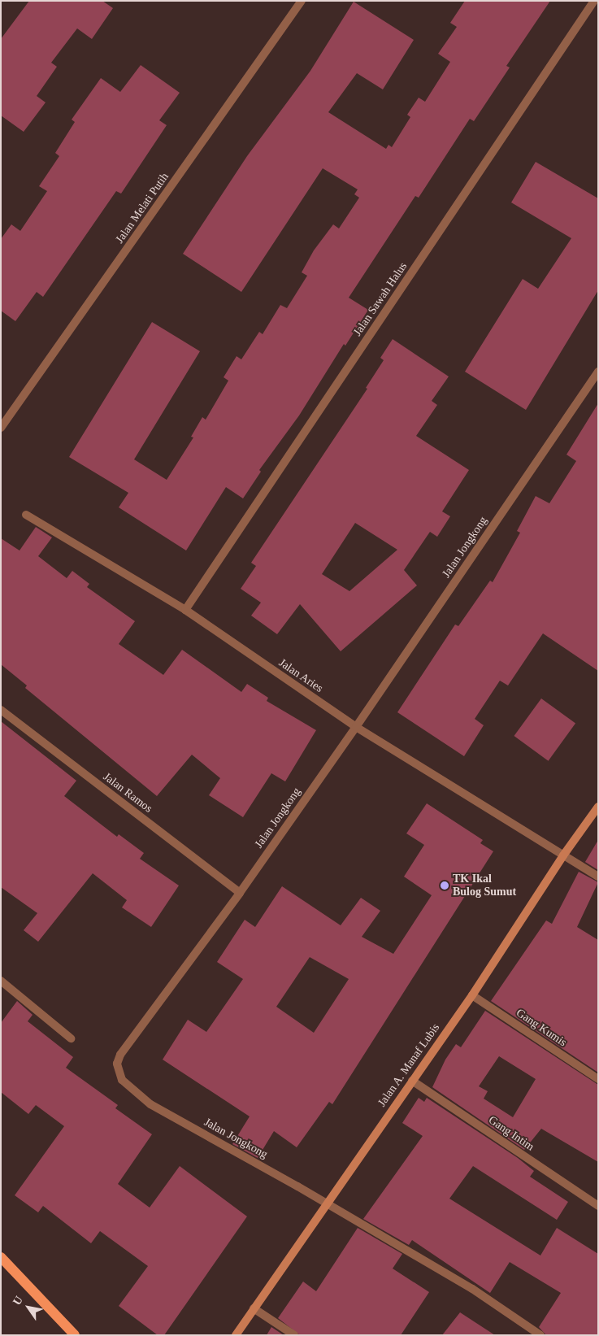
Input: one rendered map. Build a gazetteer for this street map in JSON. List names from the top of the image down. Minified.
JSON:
{"streets":{"street":["Jalan Melati Putih","Jalan Sawah Halus","Jalan Jongkong","Jalan Aries","Jalan Ramos","Gang Kumis","Jalan A. Manaf Lubis","Gang Intim"]},"crossings":[["Jalan Sawah Halus","Jalan Aries"],["Jalan Jongkong","Jalan Aries"],["Jalan Jongkong","Jalan Ramos"],["Jalan Jongkong","Jalan A. Manaf Lubis"],["Jalan Aries","Jalan A. Manaf Lubis"],["Gang Kumis","Jalan A. Manaf Lubis"],["Jalan A. Manaf Lubis","Gang Intim"]],"places":["TK Ikal Bulog Sumut"],"north":"top left"}
